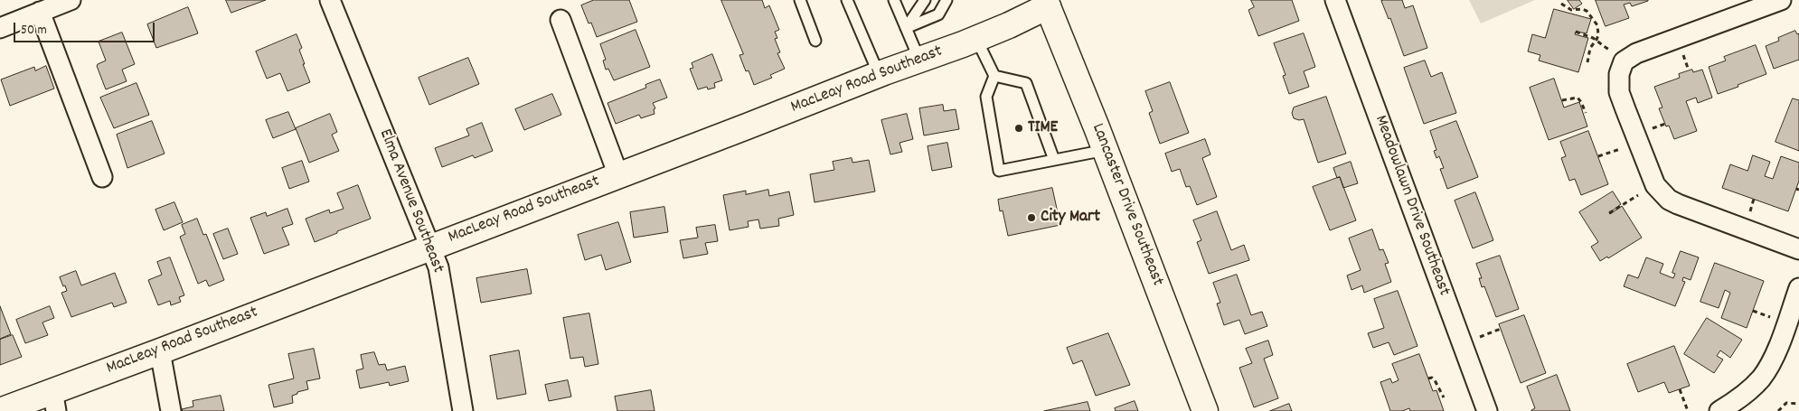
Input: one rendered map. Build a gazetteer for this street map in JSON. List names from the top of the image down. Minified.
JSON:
{"streets":{"street":["MacLeay Road Southeast","Elma Avenue Southeast","Lancaster Drive Southeast","Meadowlawn Drive Southeast"]},"crossings":[["MacLeay Road Southeast","Elma Avenue Southeast"],["MacLeay Road Southeast","Lancaster Drive Southeast"]],"places":["TIME","City Mart"],"scale_bar":"50 m"}
